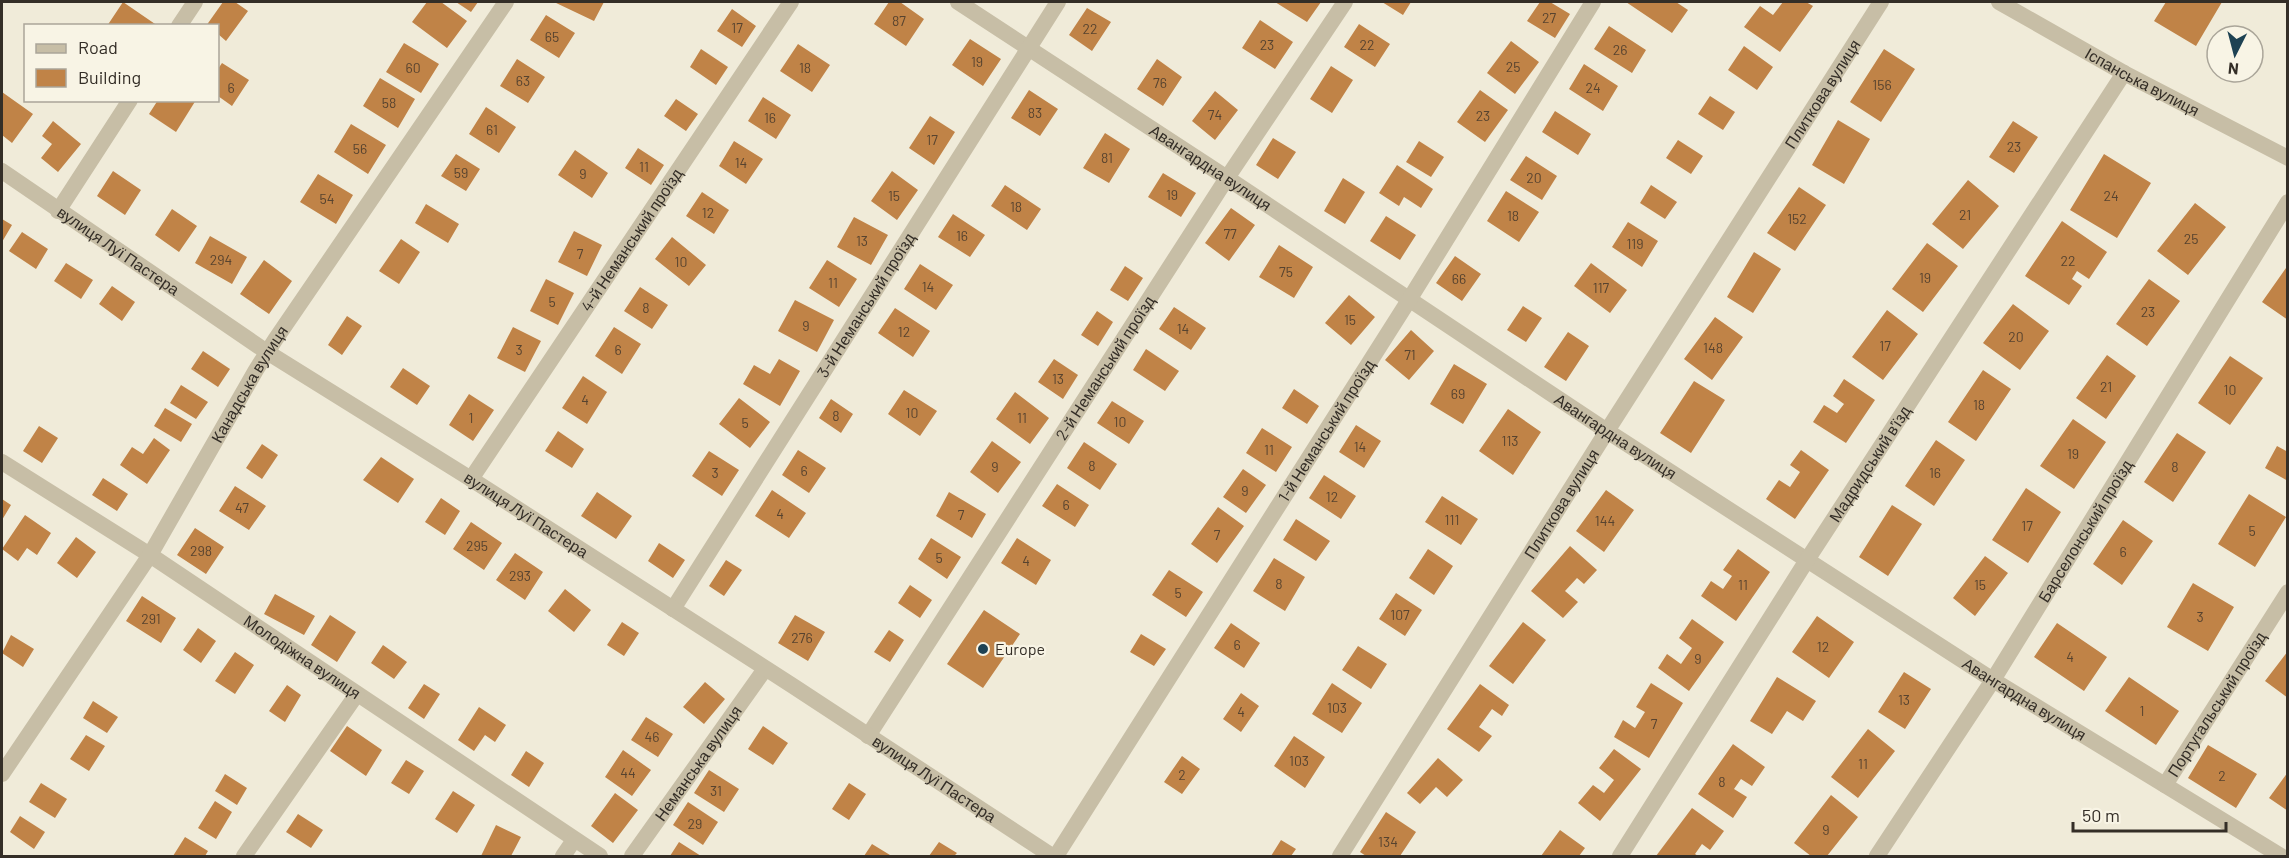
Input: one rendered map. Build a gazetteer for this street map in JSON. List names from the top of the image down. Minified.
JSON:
{"streets":{"street":["Іспанська вулиця","Плиткова вулиця","Авангардна вулиця","4-й Неманський проїзд","вулиця Луї Пастера","3-й Неманський проїзд","2-й Неманський проїзд","Канадська вулиця","1-й Неманський проїзд","Мадридський в'їзд","Барселонський проїзд","Молодіжна вулиця","Португальський проїзд","Неманська вулиця"]},"crossings":[["Іспанська вулиця","Мадридський в'їзд"],["Плиткова вулиця","Авангардна вулиця"],["Авангардна вулиця","3-й Неманський проїзд"],["Авангардна вулиця","2-й Неманський проїзд"],["Авангардна вулиця","1-й Неманський проїзд"],["Авангардна вулиця","Мадридський в'їзд"],["Авангардна вулиця","Барселонський проїзд"],["Авангардна вулиця","Португальський проїзд"],["4-й Неманський проїзд","вулиця Луї Пастера"],["вулиця Луї Пастера","3-й Неманський проїзд"],["вулиця Луї Пастера","2-й Неманський проїзд"],["вулиця Луї Пастера","Канадська вулиця"],["вулиця Луї Пастера","Неманська вулиця"],["Канадська вулиця","Молодіжна вулиця"]],"places":["Europe"],"house_numbers":["27","87","17","22","65","23","22","26","19","25","60","18","63","76","156","6","24","58","83","74","23","16","61","17","23","56","81","14","11","59","9","20","19","15","24","54","18","12","21","18","152","77","16","25","13","119","7","294","22","10","75","19","66","11","14","117","5","8","23","15","9","14","12","20","17","148","3","6","71","13","21","10","69","4","18","10","8","1","11","10","5","113","14","11","19","8","9","8","6","3","16","9","12","6","47","4","7","111","144","17","5","7","295","298","6","5","4","293","8","11","15","5","107","3","291","276","6","12","4","9","13","103","1","4","7","46","103","11","44","2","2","8","31","29","9","134"],"legend":["Road","Building"],"scale_bar":"50 m","north":"bottom"}
